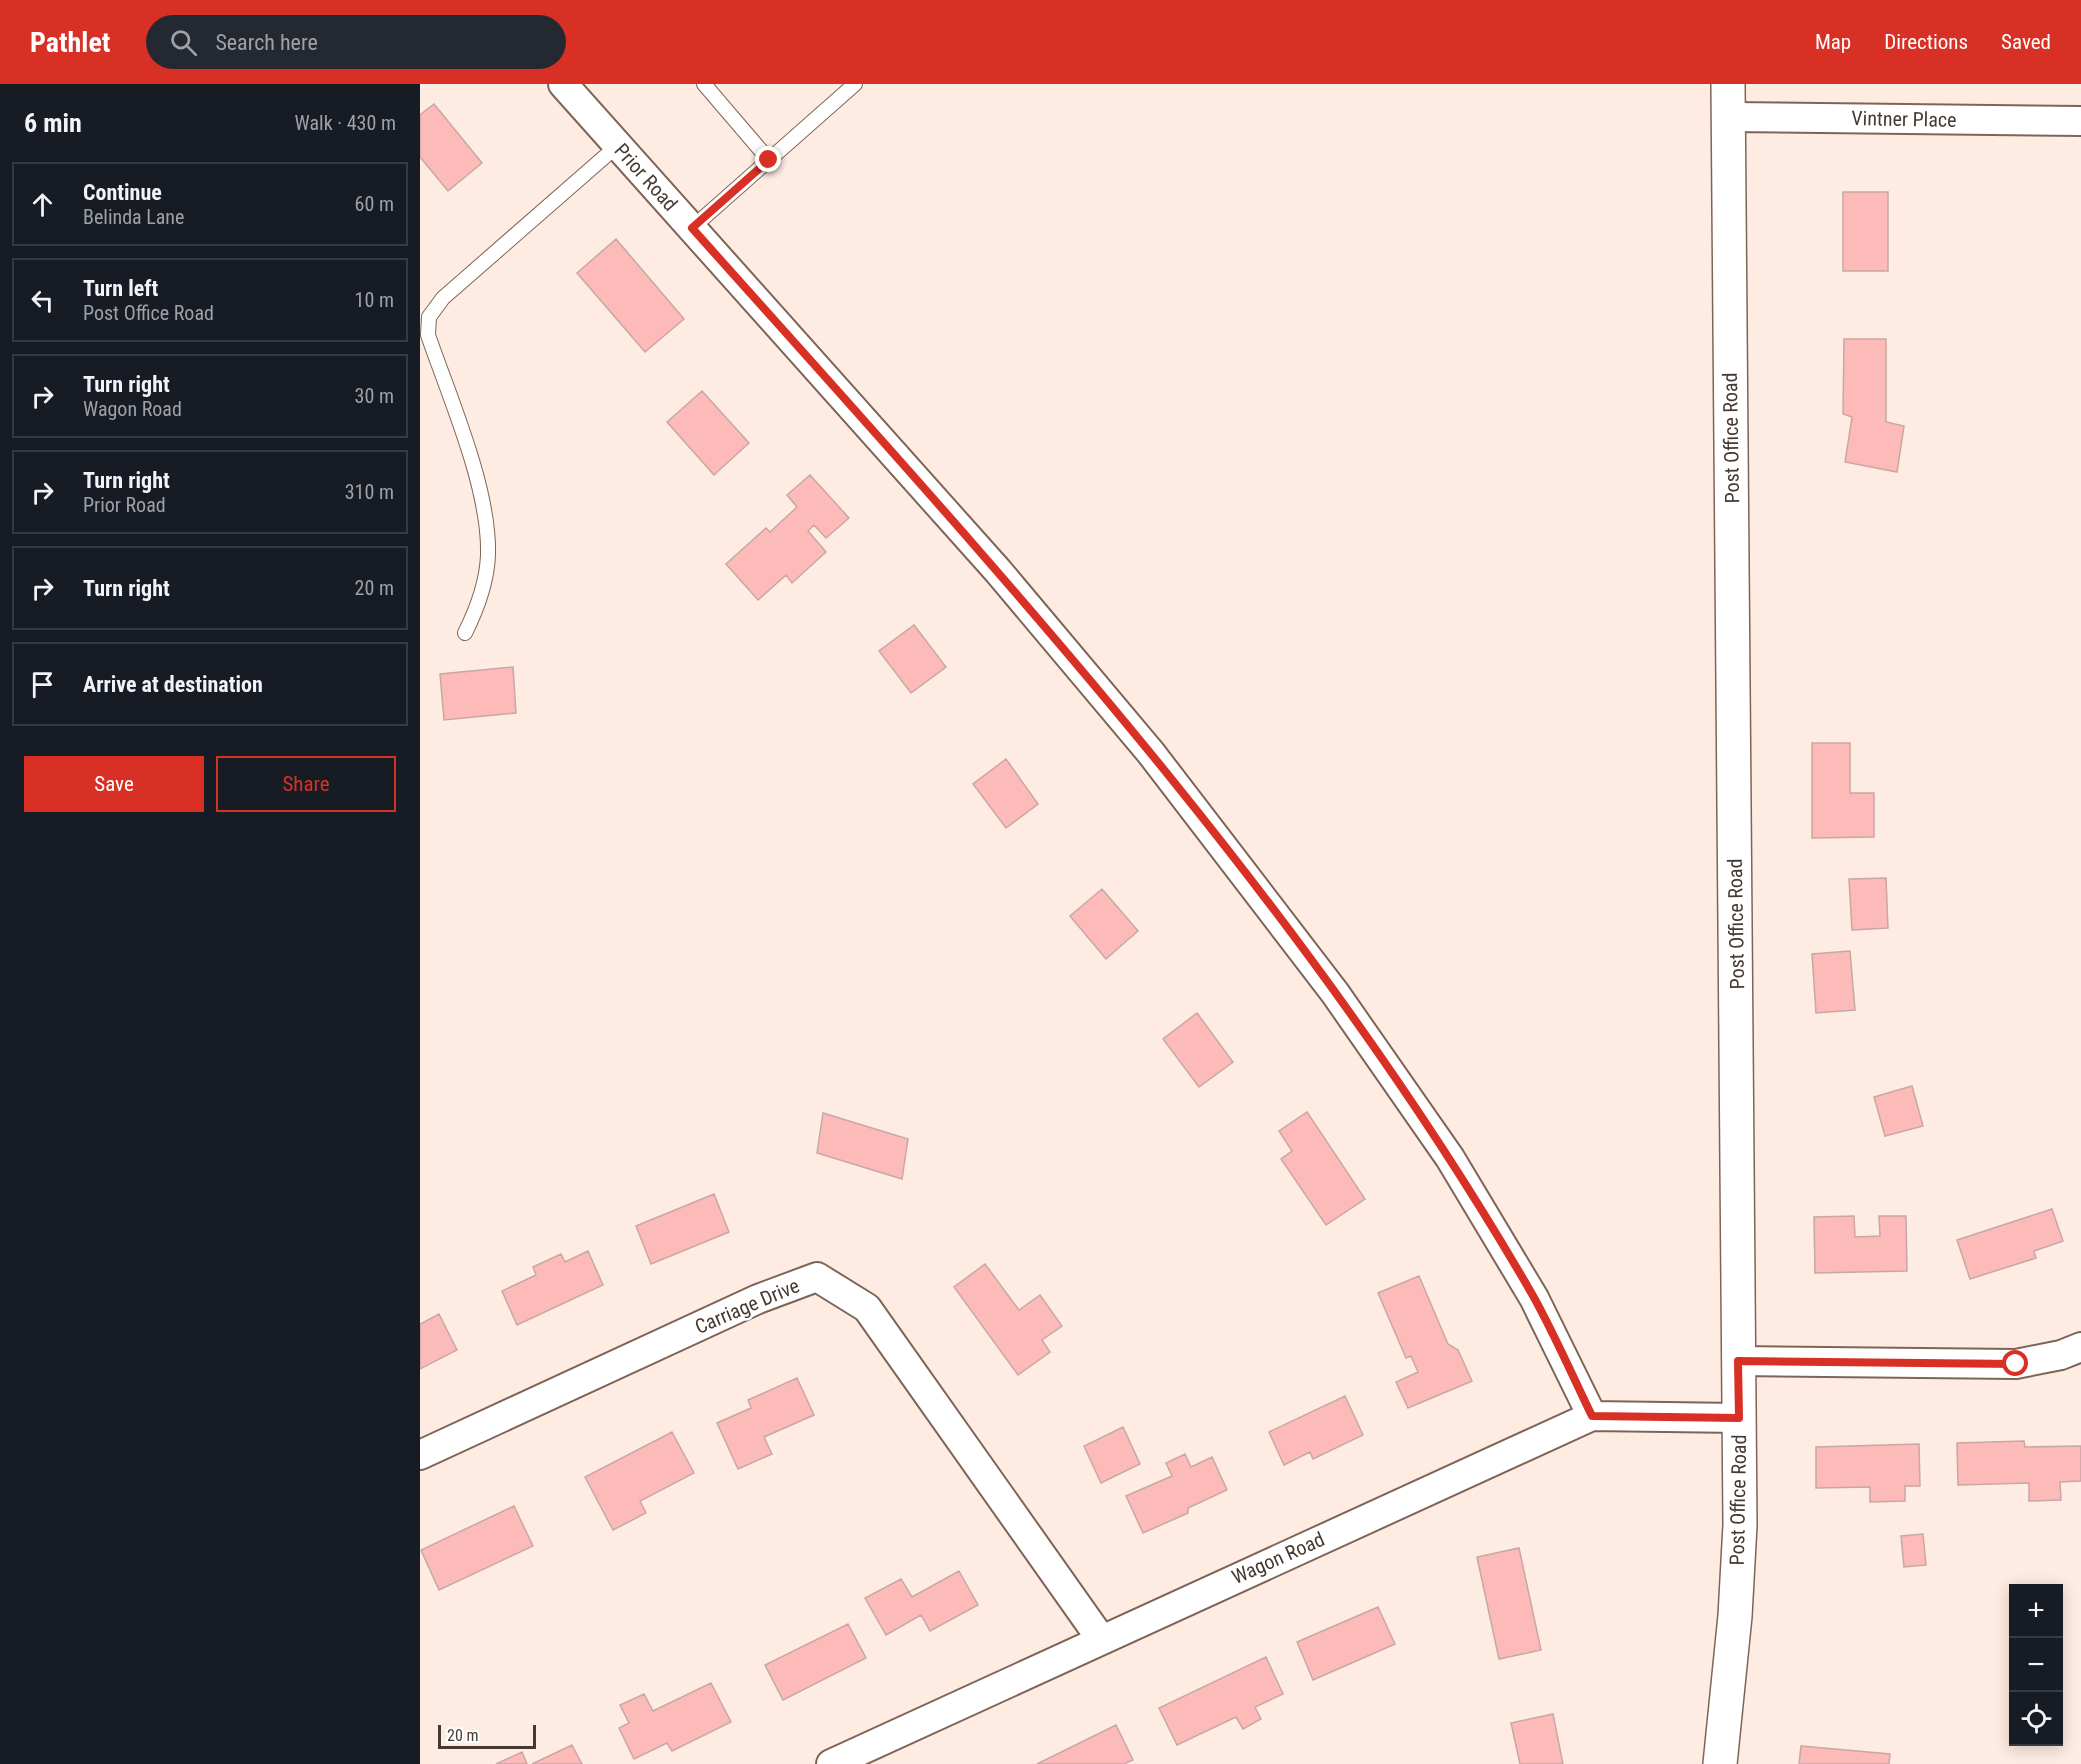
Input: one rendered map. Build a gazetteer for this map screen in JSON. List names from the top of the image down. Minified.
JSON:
{"streets":{"street":["Vintner Place","Prior Road","Post Office Road","Carriage Drive","Wagon Road"]},"crossings":[["Vintner Place","Post Office Road"],["Prior Road","Wagon Road"],["Post Office Road","Wagon Road"],["Carriage Drive","Wagon Road"]],"scale_bar":"20 m","page":{"header":"Pathlet","search":"Search here","nav":["Map","Directions","Saved"],"heading":["6 min","Walk · 430 m"],"list":[["Continue","Belinda Lane","60 m"],["Turn left","Post Office Road","10 m"],["Turn right","Wagon Road","30 m"],["Turn right","Prior Road","310 m"],["Turn right","20 m"],"Arrive at destination"],"buttons":["Save","Share"],"map_buttons":["+","−"],"scale":"20 m"}}
